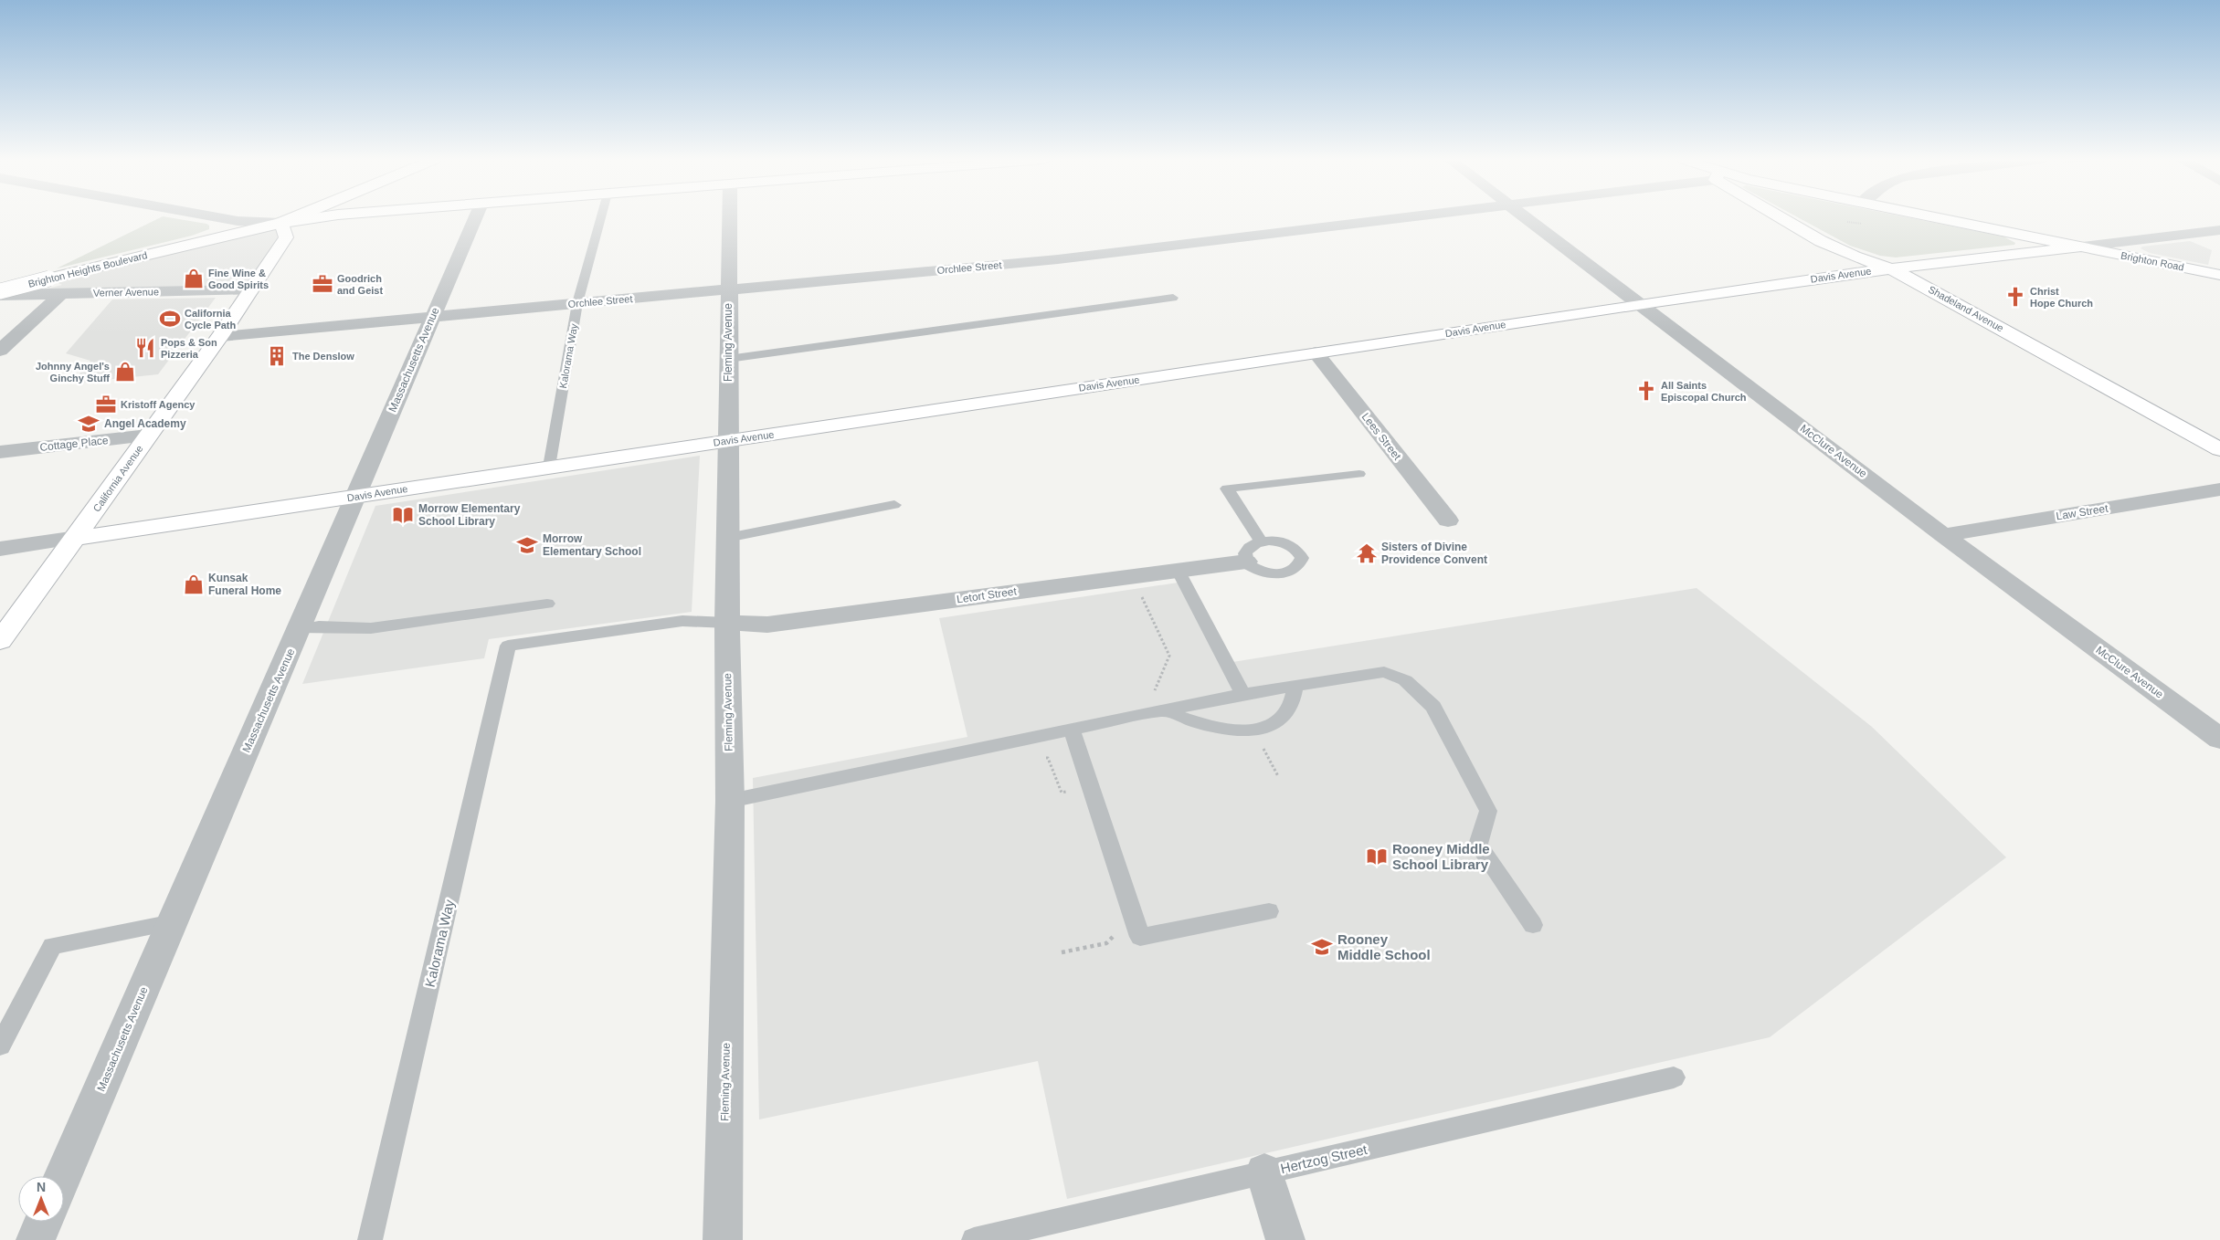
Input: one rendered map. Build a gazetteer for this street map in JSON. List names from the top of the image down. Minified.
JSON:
{"streets":{"street":["Brighton Road","Orchlee Street","Brighton Heights Boulevard","Davis Avenue","Verner Avenue","Shadeland Avenue","Fleming Avenue","Massachusetts Avenue","Lees Street","Cottage Place","McClure Avenue","California Avenue","Law Street","Letort Street"],"lane":["Kalorama Way","Hertzog Street"]},"crossings":[["Brighton Road","Davis Avenue"],["Orchlee Street","Fleming Avenue"],["Orchlee Street","Kalorama Way"],["Orchlee Street","Massachusetts Avenue"],["Orchlee Street","California Avenue"],["Brighton Heights Boulevard","California Avenue"],["Davis Avenue","Shadeland Avenue"],["Davis Avenue","Fleming Avenue"],["Davis Avenue","Kalorama Way"],["Davis Avenue","Massachusetts Avenue"],["Davis Avenue","Lees Street"],["Davis Avenue","McClure Avenue"],["Davis Avenue","California Avenue"],["Verner Avenue","California Avenue"],["Fleming Avenue","Kalorama Way"],["Fleming Avenue","Letort Street"],["Kalorama Way","Letort Street"],["Cottage Place","California Avenue"],["McClure Avenue","Law Street"]],"places":{"shop":["Fine Wine & Good Spirits","Johnny Angel's Ginchy Stuff","Kunsak Funeral Home"],"office":["Goodrich and Geist","Kristoff Agency"],"church":["Christ Hope Church","All Saints Episcopal Church"],"sports":["California Cycle Path"],"restaurant":["Pops & Son Pizzeria"],"building":["The Denslow"],"school or university":["Angel Academy","Morrow Elementary School","Rooney Middle School"],"library":["Morrow Elementary School Library","Rooney Middle School Library"],"temple":["Sisters of Divine Providence Convent"]},"north":"top"}
